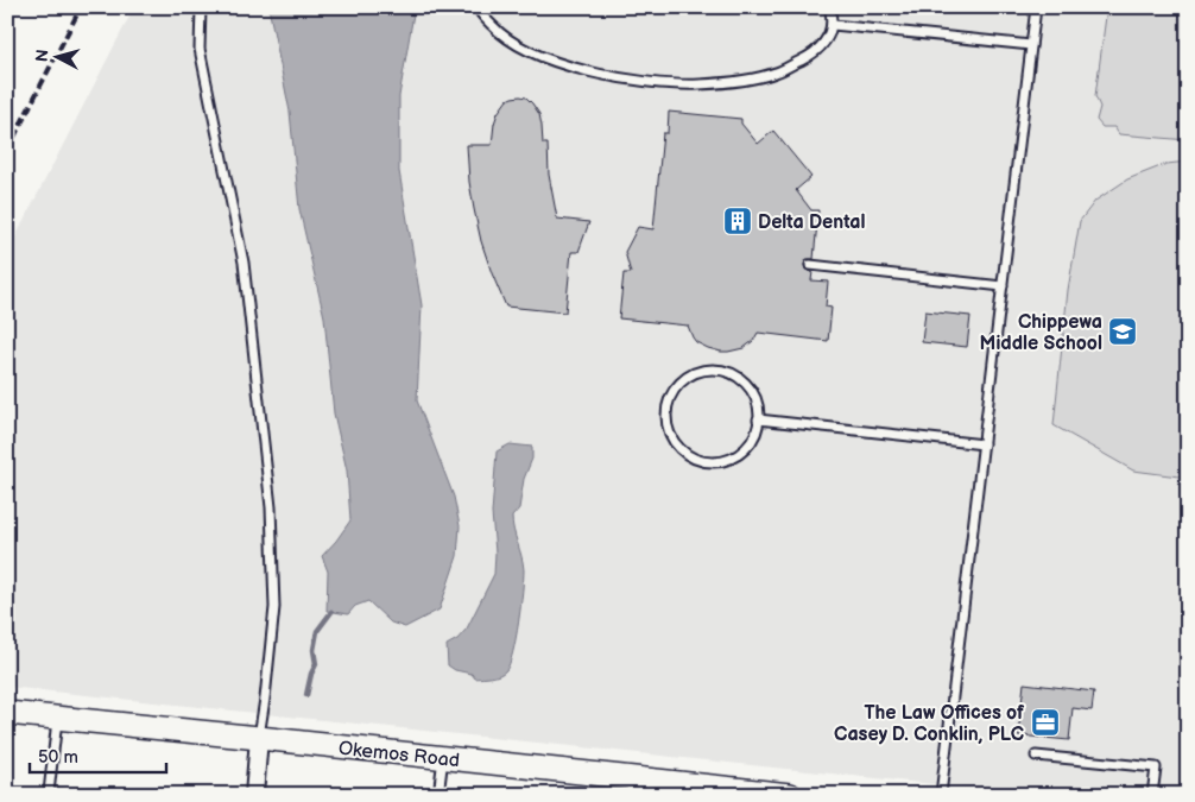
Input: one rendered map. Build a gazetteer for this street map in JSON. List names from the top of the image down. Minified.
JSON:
{"streets":{"main road":["Okemos Road"]},"places":{"building":["Delta Dental"],"school or university":["Chippewa Middle School"],"office":["The Law Offices of Casey D. Conklin, PLC"]},"scale_bar":"50 m","north":"left"}
